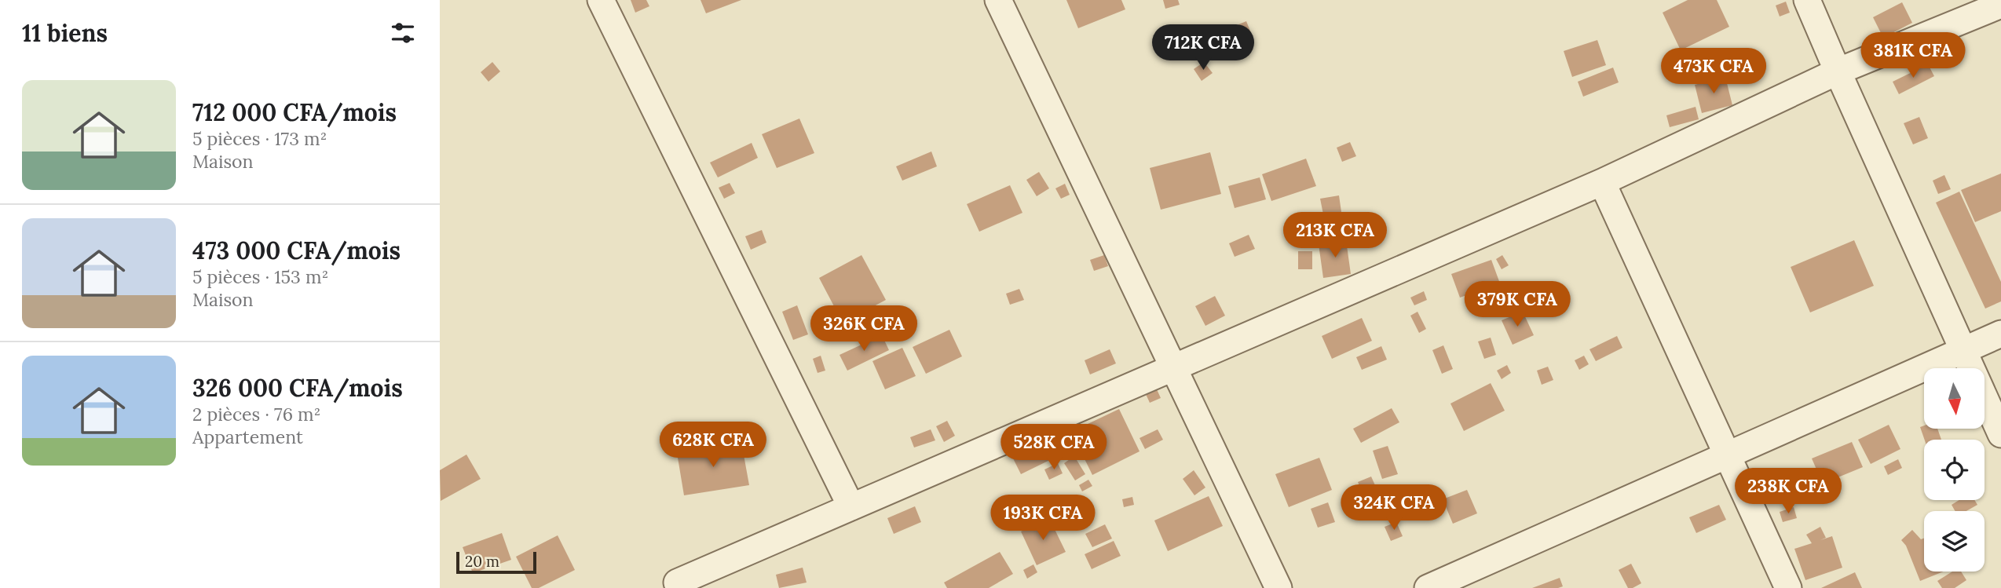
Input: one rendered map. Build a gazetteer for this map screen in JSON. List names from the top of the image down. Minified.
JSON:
{"scale_bar":"20 m","north":"bottom","page":{"heading":"11 biens","price":["712K CFA","381K CFA","473K CFA","213K CFA","379K CFA","326K CFA","628K CFA","528K CFA","238K CFA","324K CFA","193K CFA"],"list":[{"name":"712 000 CFA/mois","note":"5 pièces · 173 m² · Maison"},{"name":"473 000 CFA/mois","note":"5 pièces · 153 m² · Maison"},{"name":"326 000 CFA/mois","note":"2 pièces · 76 m² · Appartement"}],"scale":"20 m"}}
